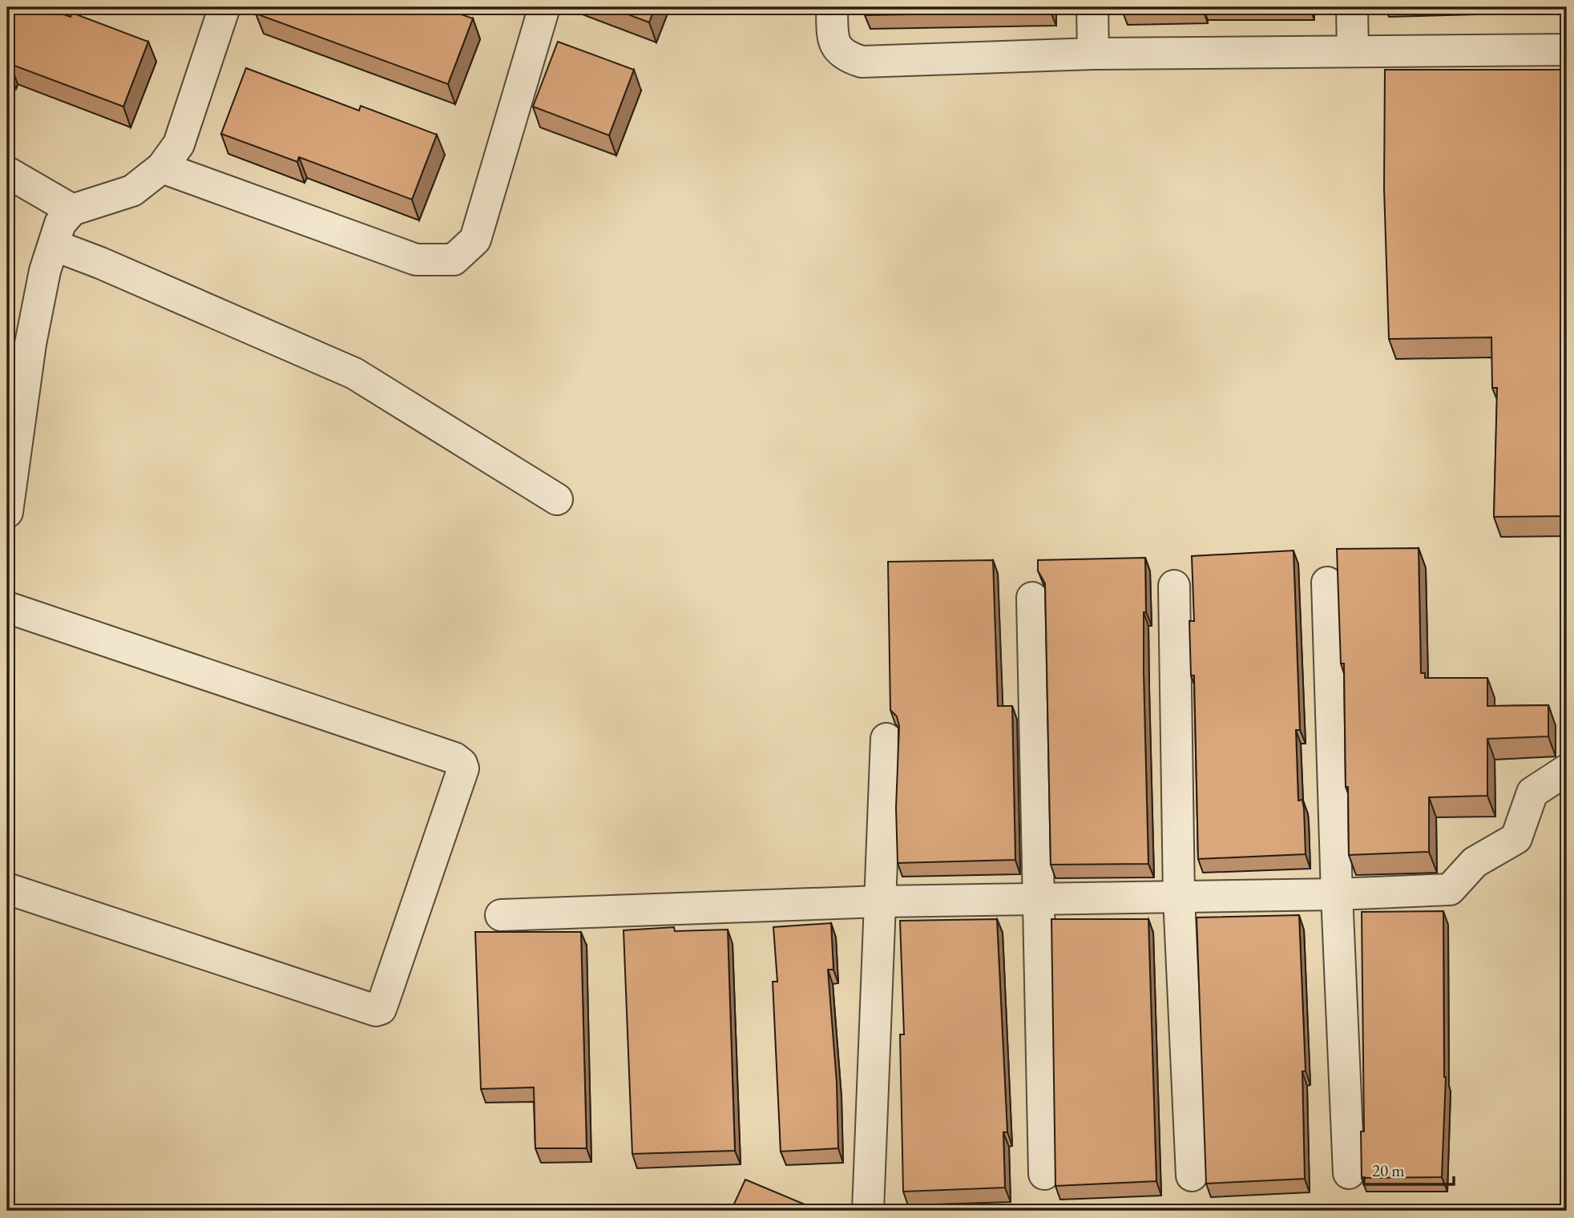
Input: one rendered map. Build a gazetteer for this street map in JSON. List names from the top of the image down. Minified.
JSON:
{"scale_bar":"20 m"}
